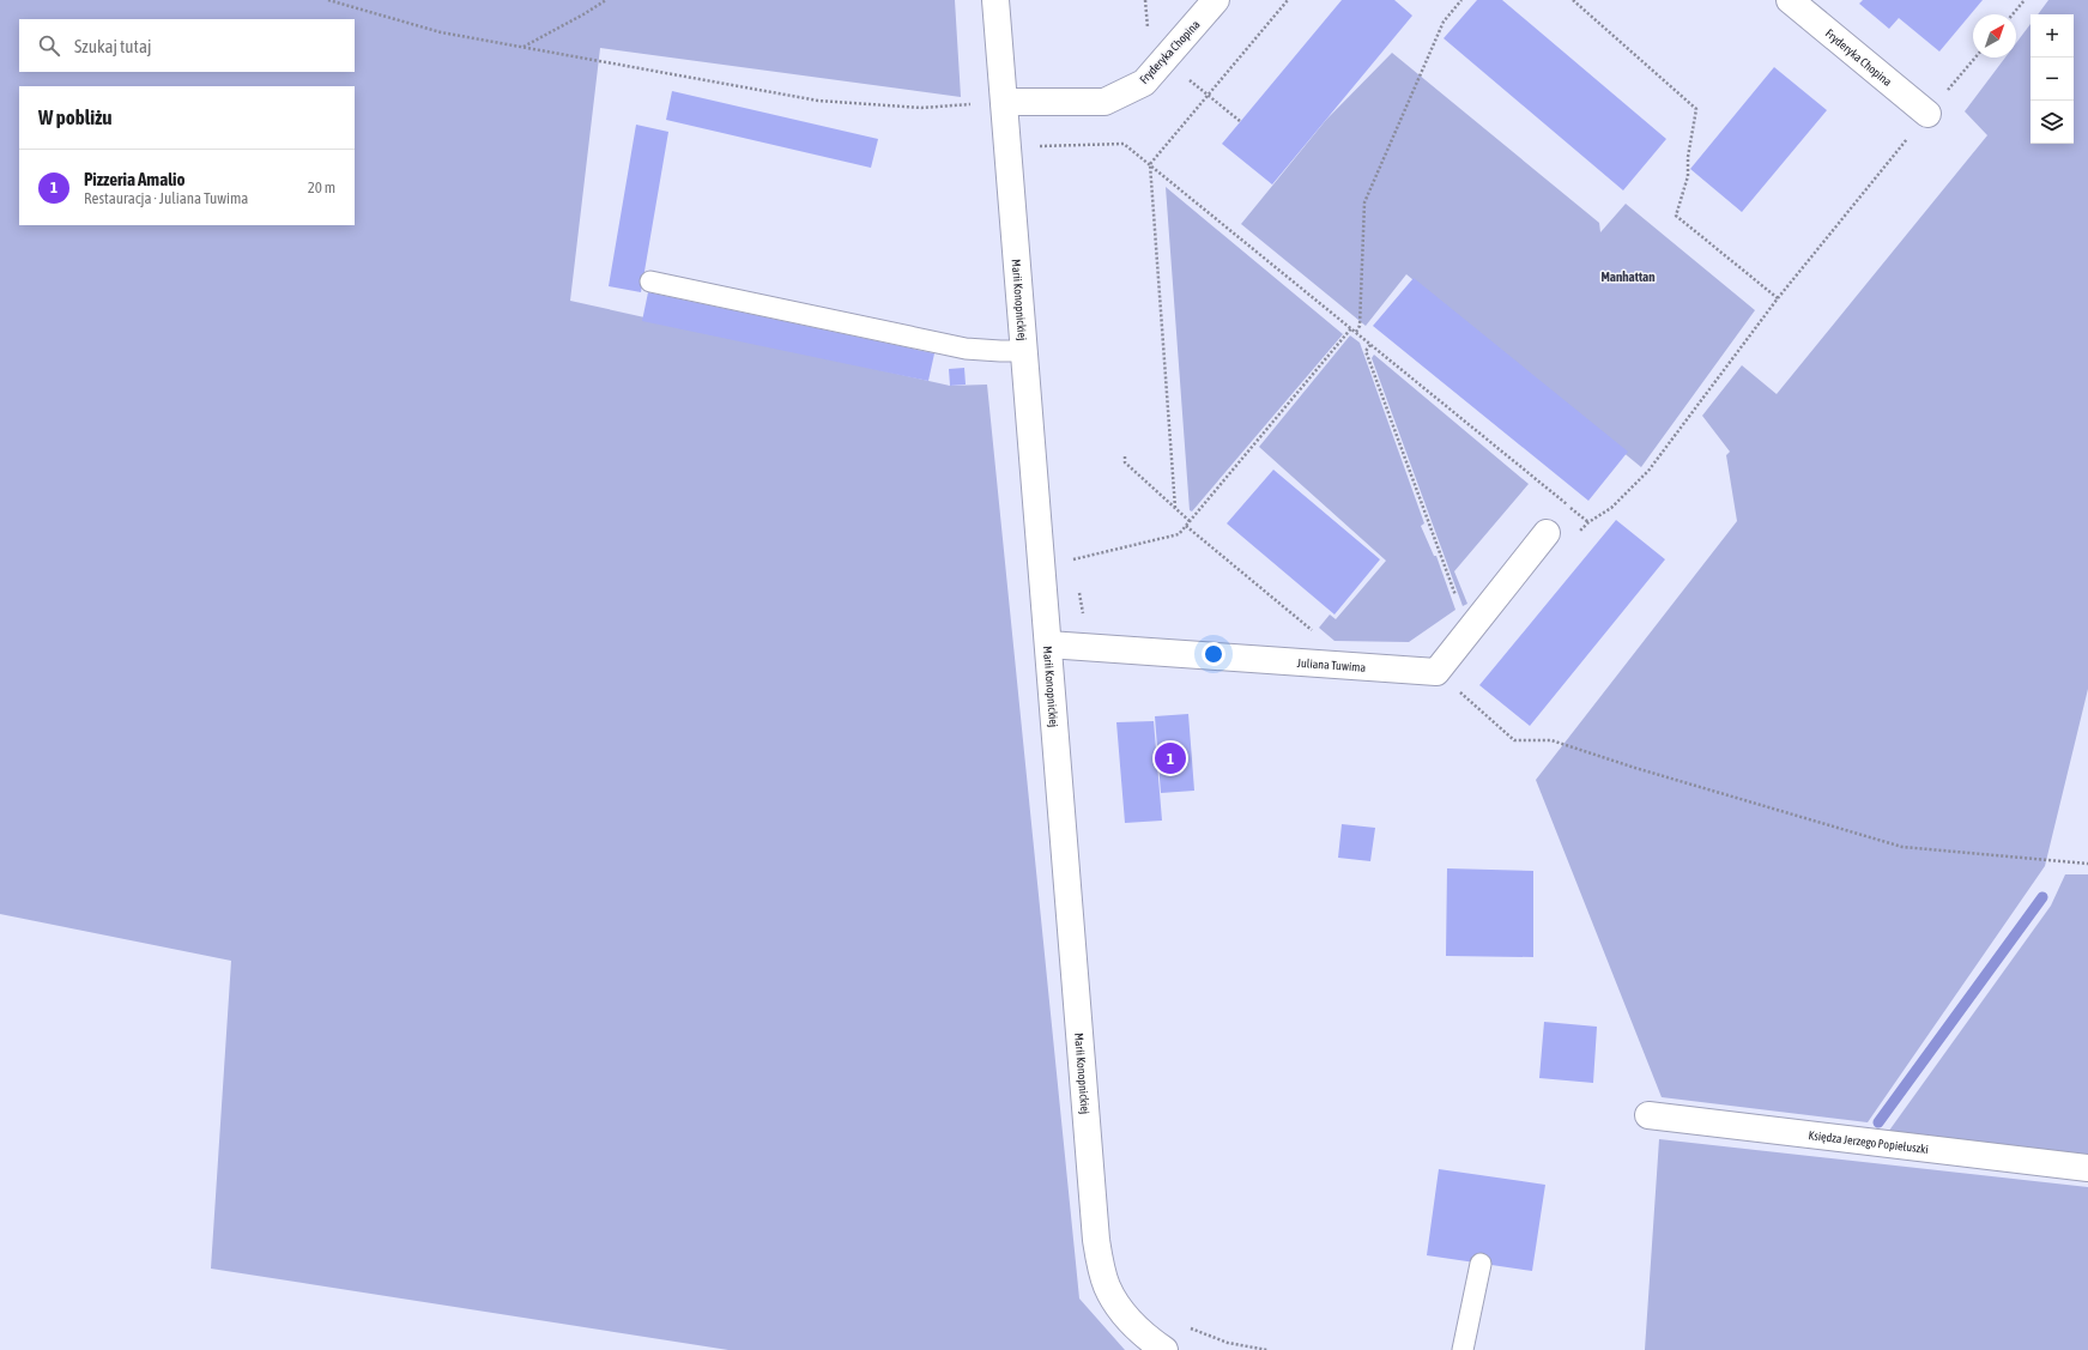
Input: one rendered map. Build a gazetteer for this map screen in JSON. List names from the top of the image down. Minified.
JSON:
{"streets":{"street":["Fryderyka Chopina","Marii Konopnickiej","Juliana Tuwima","Księdza Jerzego Popiełuszki"]},"crossings":[["Fryderyka Chopina","Marii Konopnickiej"],["Marii Konopnickiej","Juliana Tuwima"]],"districts":["Manhattan"],"north":"top right","page":{"map_buttons":["+","−"],"search":"Szukaj tutaj","heading":"W pobliżu","list":[{"mark":"1","name":"Pizzeria Amalio","note":"Restauracja · Juliana Tuwima","value":"20 m"}],"pins":"1"}}
